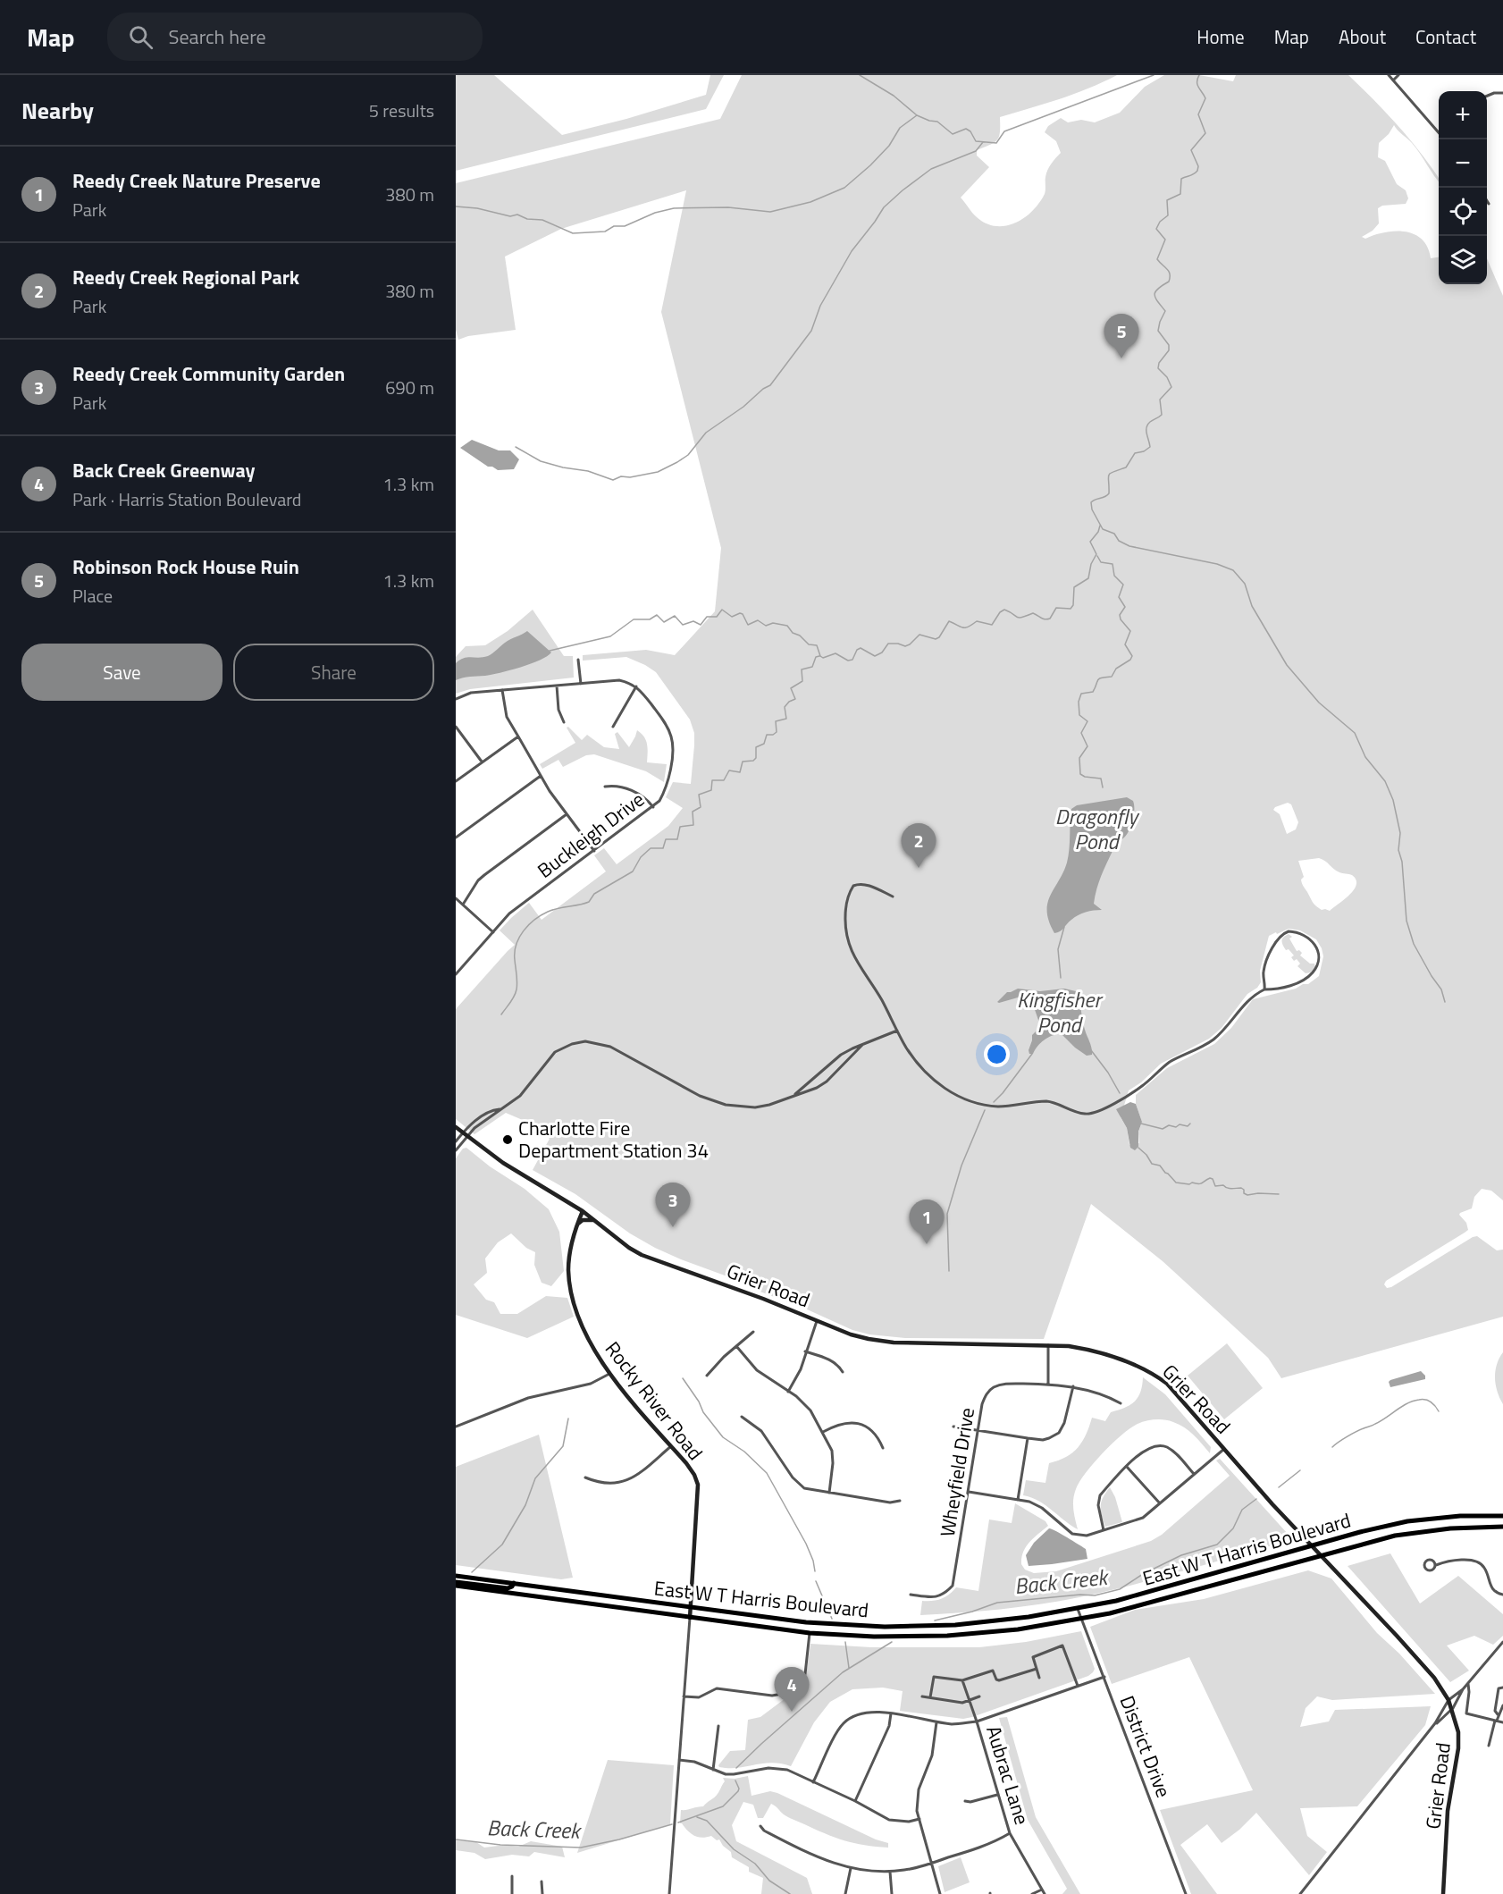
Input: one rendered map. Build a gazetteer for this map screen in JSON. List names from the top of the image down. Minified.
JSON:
{"streets":{"main road":["East W T Harris Boulevard"],"street":["Buckleigh Drive","Grier Road","Rocky River Road","Wheyfield Drive","District Drive","Aubrac Lane"]},"crossings":[["Grier Road","Rocky River Road"],["Grier Road","East W T Harris Boulevard"],["Rocky River Road","East W T Harris Boulevard"],["East W T Harris Boulevard","District Drive"]],"water":["Dragonfly Pond","Kingfisher Pond","Back Creek"],"places":["Charlotte Fire Department Station 34"],"page":{"header":"Map","search":"Search here","nav":["Home","Map","About","Contact"],"heading":["Nearby","5 results"],"map_buttons":["+","−"],"list":[{"mark":"1","name":"Reedy Creek Nature Preserve","note":"Park","value":"380 m"},{"mark":"2","name":"Reedy Creek Regional Park","note":"Park","value":"380 m"},{"mark":"3","name":"Reedy Creek Community Garden","note":"Park","value":"690 m"},{"mark":"4","name":"Back Creek Greenway","note":"Park · Harris Station Boulevard","value":"1.3 km"},{"mark":"5","name":"Robinson Rock House Ruin","note":"Place","value":"1.3 km"}],"pins":["5","2","3","1","4"],"buttons":["Save","Share"]}}
